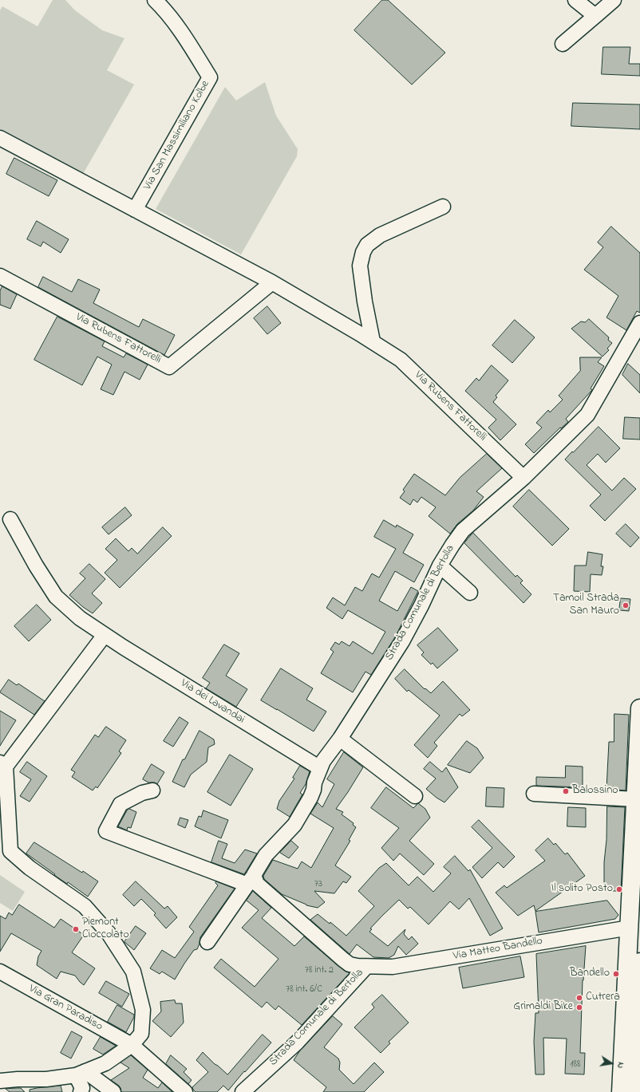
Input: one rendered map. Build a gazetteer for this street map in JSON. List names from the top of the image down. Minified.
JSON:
{"streets":{"street":["Via San Massimiliano Kolbe","Via Rubens Fattorelli","Strada Comunale di Bertolla","Via dei Lavandai","Via Matteo Bandello","Via Gran Paradiso"]},"crossings":[["Via San Massimiliano Kolbe","Via Rubens Fattorelli"],["Via Rubens Fattorelli","Strada Comunale di Bertolla"],["Strada Comunale di Bertolla","Via dei Lavandai"],["Strada Comunale di Bertolla","Via Matteo Bandello"]],"places":["Tamoil Strada San Mauro","Balossino","Il solito Posto","Piemont Cioccolato","Bandello","Cutrera","Grimaldi Bike"],"house_numbers":["73","78 int. 2","78 int. 6/C","188"],"north":"right"}
